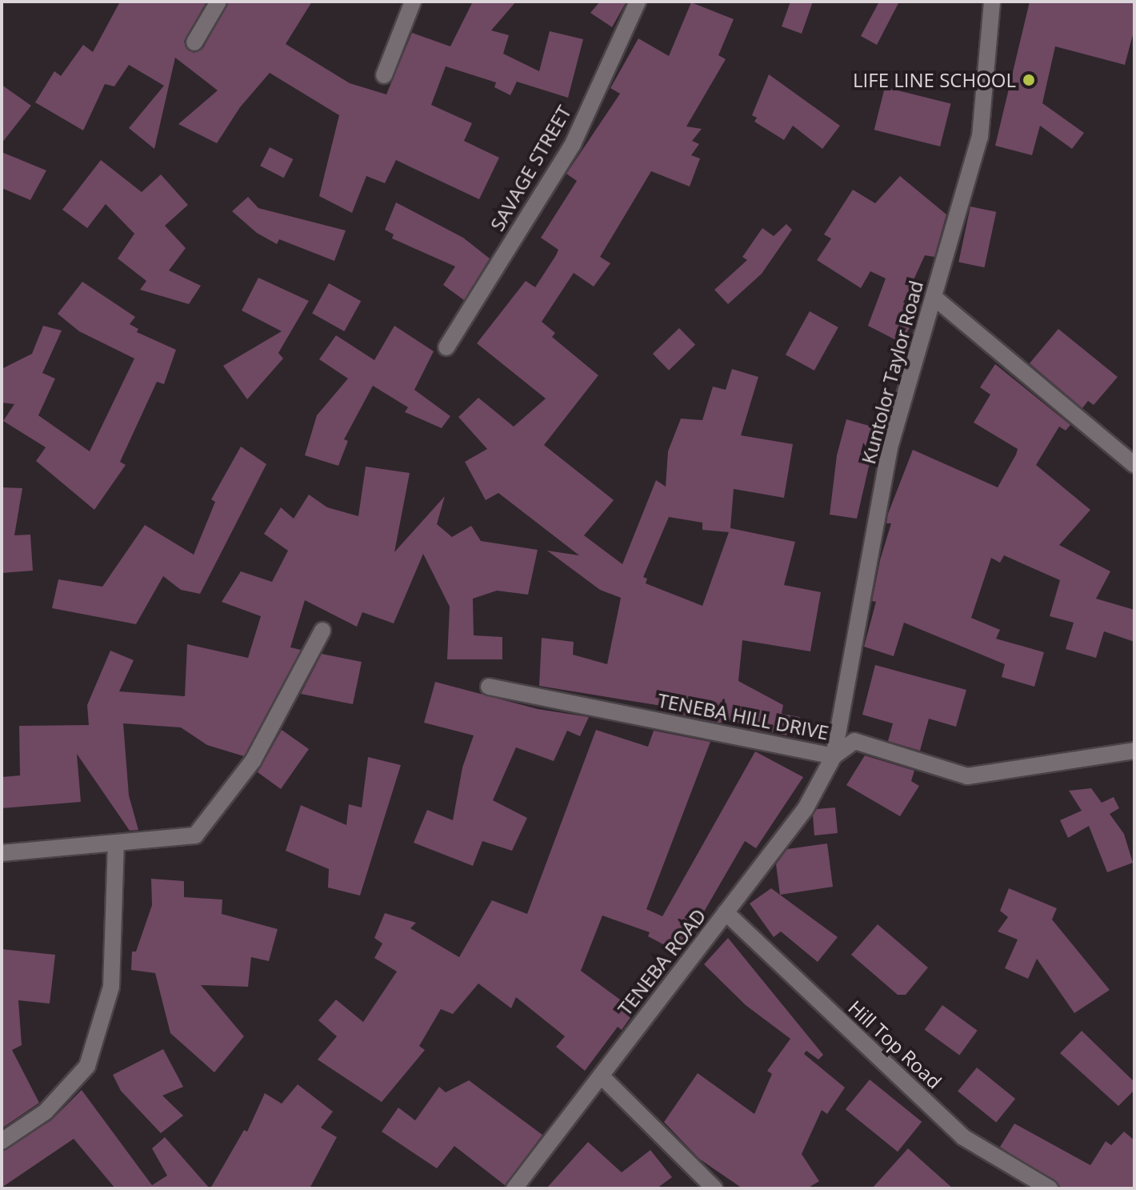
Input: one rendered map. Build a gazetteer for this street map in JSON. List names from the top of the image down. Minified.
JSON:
{"streets":{"street":["SAVAGE STREET","Kuntolor Taylor Road","TENEBA HILL DRIVE","TENEBA ROAD","Hill Top Road"]},"crossings":[["Kuntolor Taylor Road","TENEBA HILL DRIVE"],["Kuntolor Taylor Road","TENEBA ROAD"],["TENEBA HILL DRIVE","TENEBA ROAD"],["TENEBA ROAD","Hill Top Road"]],"places":["LIFE LINE SCHOOL"]}
